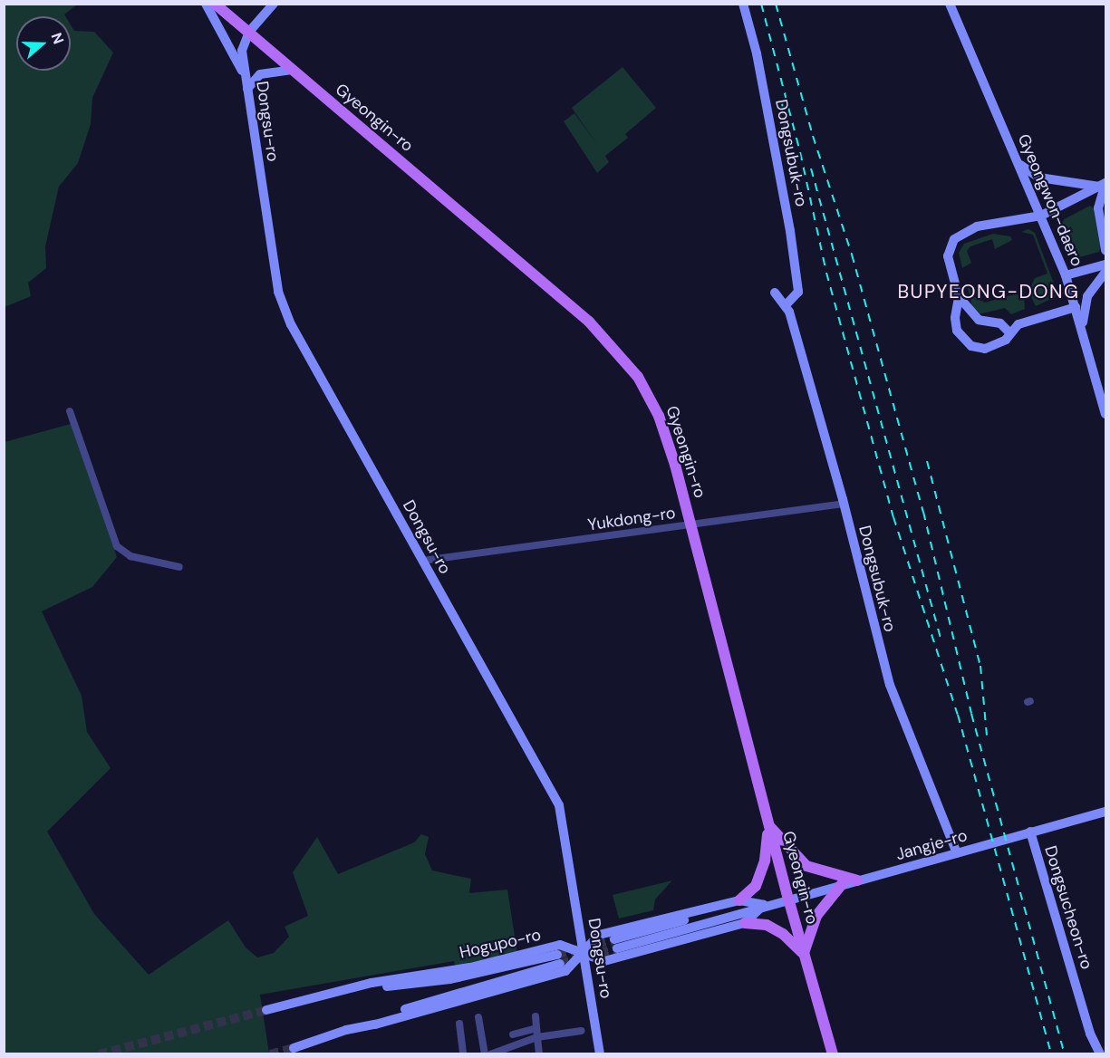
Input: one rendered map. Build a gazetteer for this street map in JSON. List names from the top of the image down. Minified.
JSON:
{"streets":{"main road":["Gyeongin-ro","Dongsu-ro","Dongsubuk-ro","Gyeongwon-daero","Jangje-ro","Dongsucheon-ro","Hogupo-ro"],"street":["Yukdong-ro"]},"crossings":[["Gyeongin-ro","Dongsu-ro"],["Gyeongin-ro","Yukdong-ro"],["Gyeongin-ro","Jangje-ro"],["Dongsu-ro","Yukdong-ro"],["Dongsu-ro","Hogupo-ro"],["Dongsubuk-ro","Yukdong-ro"],["Dongsubuk-ro","Jangje-ro"],["Jangje-ro","Dongsucheon-ro"]],"districts":["BUPYEONG-DONG"],"north":"right"}
